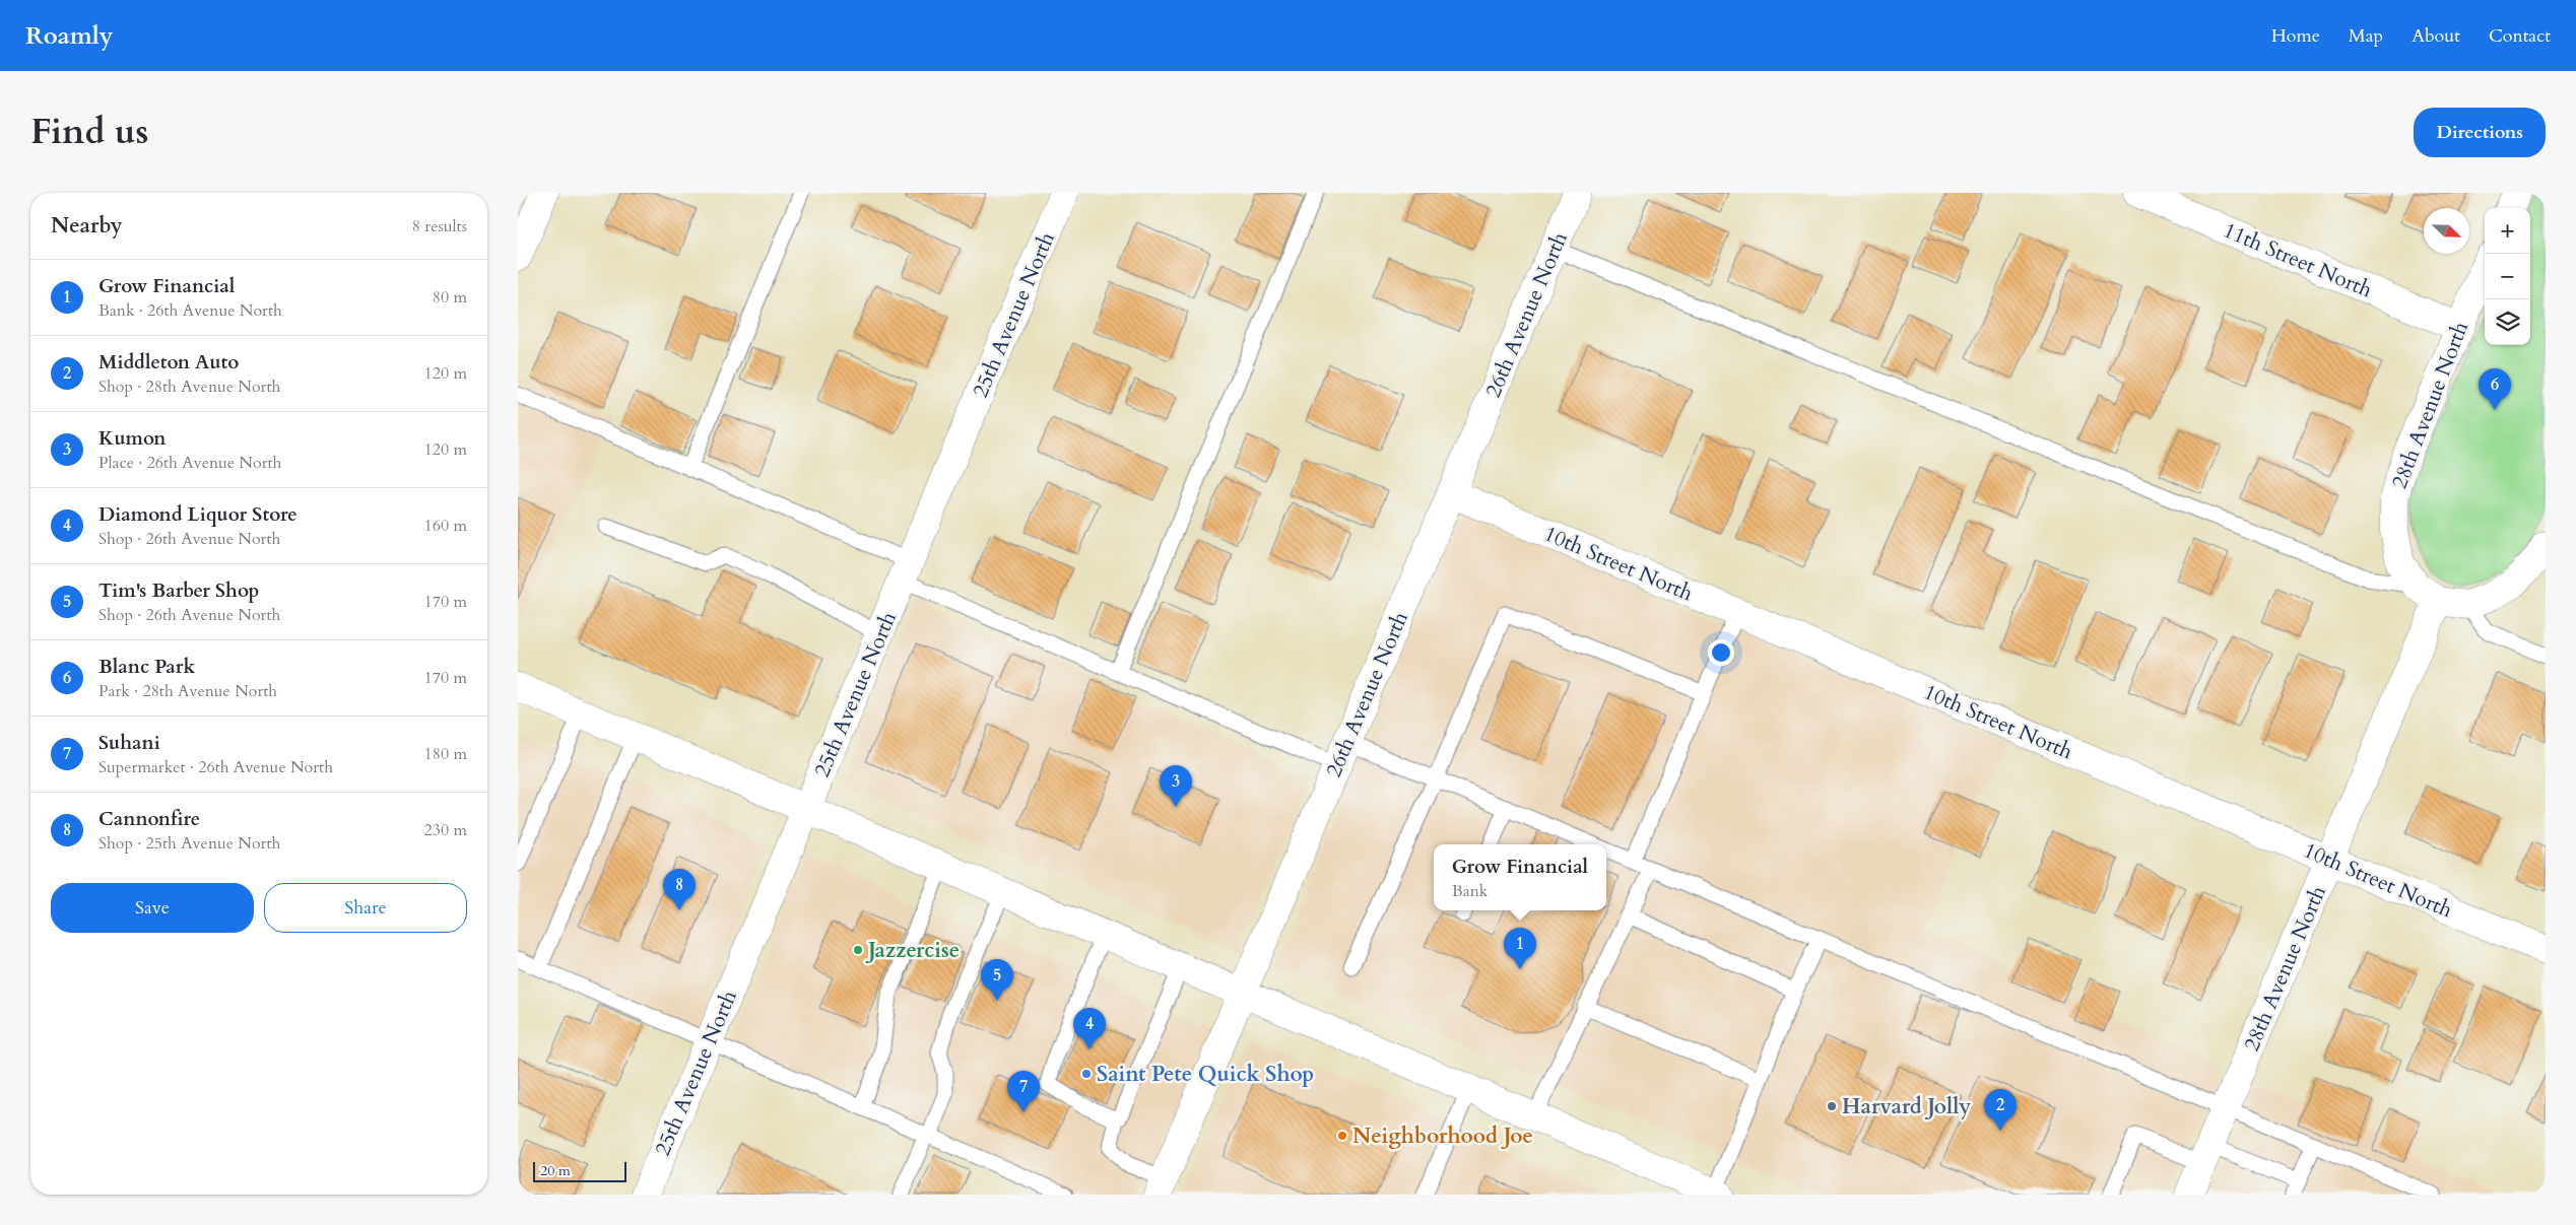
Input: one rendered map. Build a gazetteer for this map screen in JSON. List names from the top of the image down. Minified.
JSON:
{"streets":{"street":["11th Street North","25th Avenue North","26th Avenue North","28th Avenue North","10th Street North"]},"crossings":[["11th Street North","28th Avenue North"],["26th Avenue North","10th Street North"],["28th Avenue North","10th Street North"]],"places":["Jazzercise","Saint Pete Quick Shop","Harvard Jolly","Neighborhood Joe"],"scale_bar":"20 m","north":"bottom right","page":{"header":"Roamly","nav":["Home","Map","About","Contact"],"title":"Find us","buttons":["Directions",["Save","Share"]],"heading":["Nearby","8 results"],"map_buttons":["+","−"],"list":[{"mark":"1","name":"Grow Financial","note":"Bank · 26th Avenue North","value":"80 m"},{"mark":"2","name":"Middleton Auto","note":"Shop · 28th Avenue North","value":"120 m"},{"mark":"3","name":"Kumon","note":"Place · 26th Avenue North","value":"120 m"},{"mark":"4","name":"Diamond Liquor Store","note":"Shop · 26th Avenue North","value":"160 m"},{"mark":"5","name":"Tim's Barber Shop","note":"Shop · 26th Avenue North","value":"170 m"},{"mark":"6","name":"Blanc Park","note":"Park · 28th Avenue North","value":"170 m"},{"mark":"7","name":"Suhani","note":"Supermarket · 26th Avenue North","value":"180 m"},{"mark":"8","name":"Cannonfire","note":"Shop · 25th Avenue North","value":"230 m"}],"pins":["6","3","8","1","5","4","7","2"],"popup":["Grow Financial","Bank"],"scale":"20 m"}}
